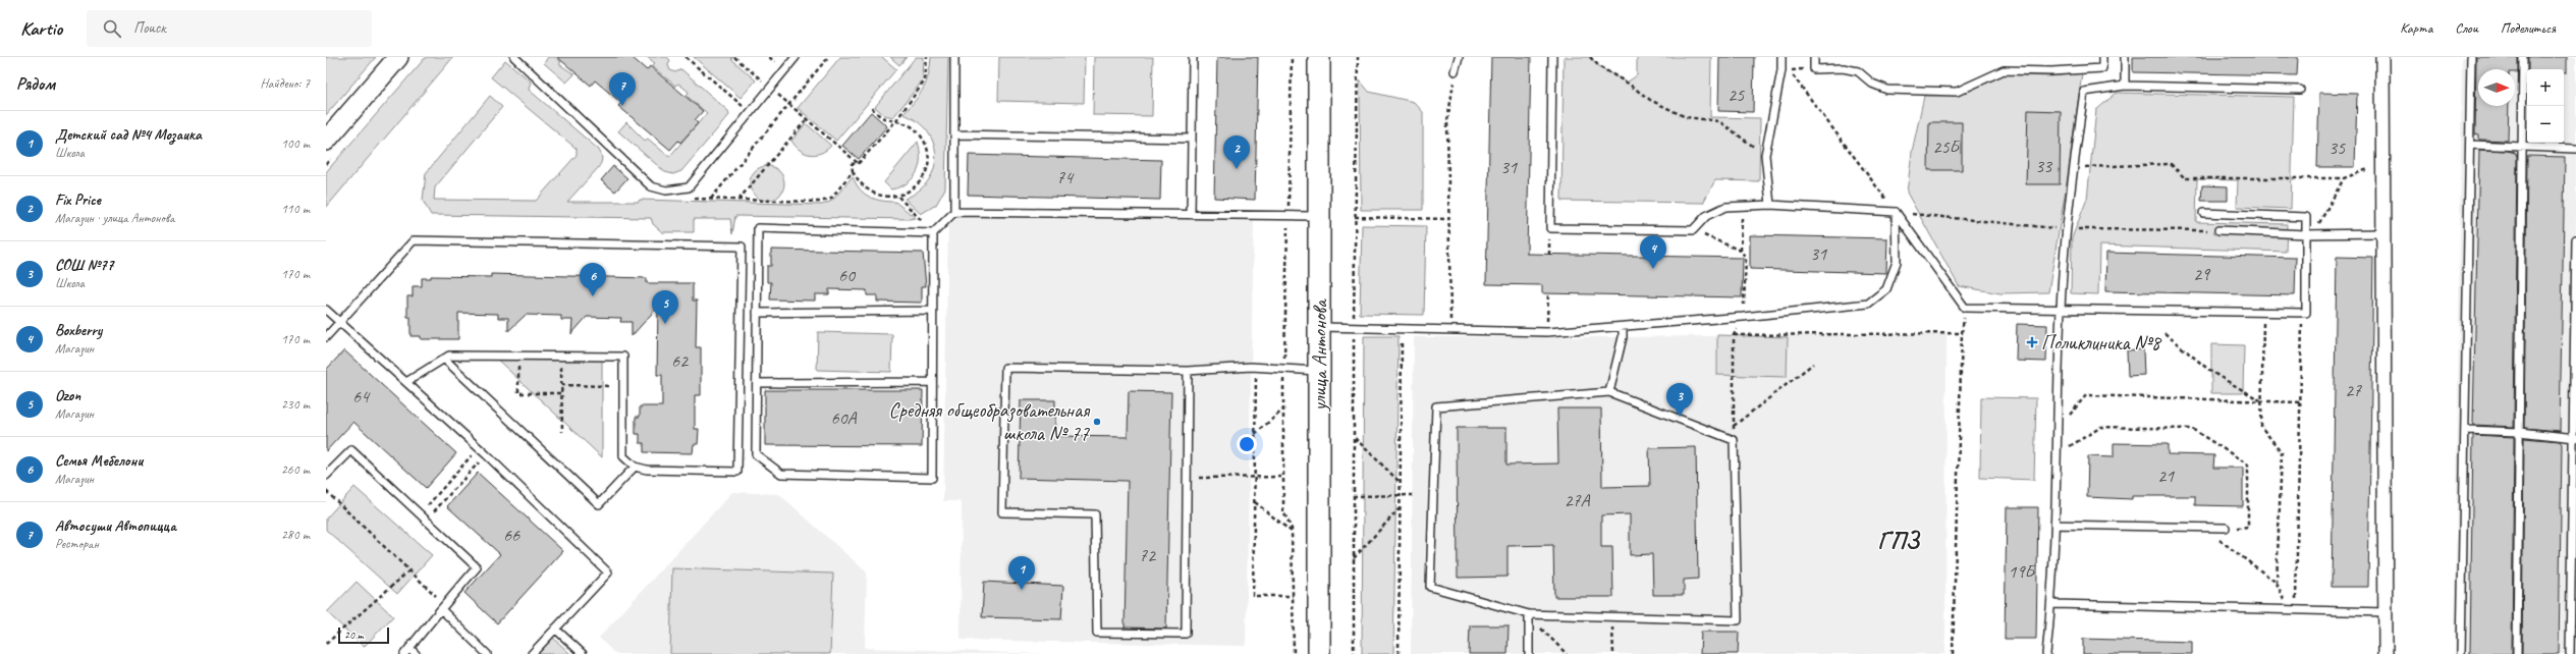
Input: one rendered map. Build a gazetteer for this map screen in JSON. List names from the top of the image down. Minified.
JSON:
{"streets":{"main road":["улица Антонова"]},"districts":["ГПЗ"],"places":{"health":["Поликлиника №8"],"other":["Средняя общеобразовательная школа № 77"]},"house_numbers":["25","25Б","35","33","31","74","31","29","60","62","27","64","60А","21","27А","66","72","19Б"],"scale_bar":"20 m","north":"right","page":{"header":"Kartio","search":"Поиск","nav":["Карта","Слои","Поделиться"],"heading":["Рядом","Найдено: 7"],"map_buttons":["+","−"],"pins":["7","2","4","6","5","3","1"],"list":[{"mark":"1","name":"Детский сад №4 Мозаика","note":"Школа","value":"100 m"},{"mark":"2","name":"Fix Price","note":"Магазин · улица Антонова","value":"110 m"},{"mark":"3","name":"СОШ №77","note":"Школа","value":"170 m"},{"mark":"4","name":"Boxberry","note":"Магазин","value":"170 m"},{"mark":"5","name":"Ozon","note":"Магазин","value":"230 m"},{"mark":"6","name":"Семья Мебелони","note":"Магазин","value":"260 m"},{"mark":"7","name":"Автосуши Автопицца","note":"Ресторан","value":"280 m"}],"scale":"20 m"}}
